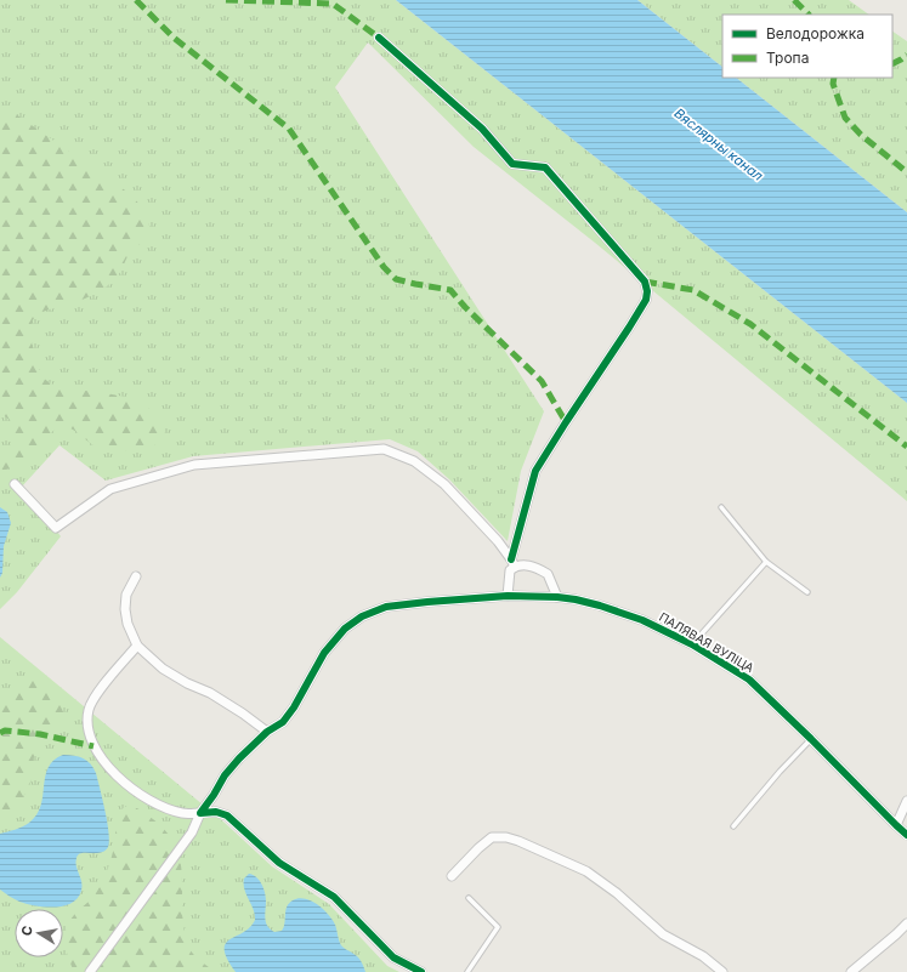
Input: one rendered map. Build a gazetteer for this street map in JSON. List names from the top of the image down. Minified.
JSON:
{"streets":{"street":["ПАЛЯВАЯ ВУЛІЦА"]},"water":["Вяслярны канал"],"legend":["Велодорожка","Тропа"],"north":"left"}
